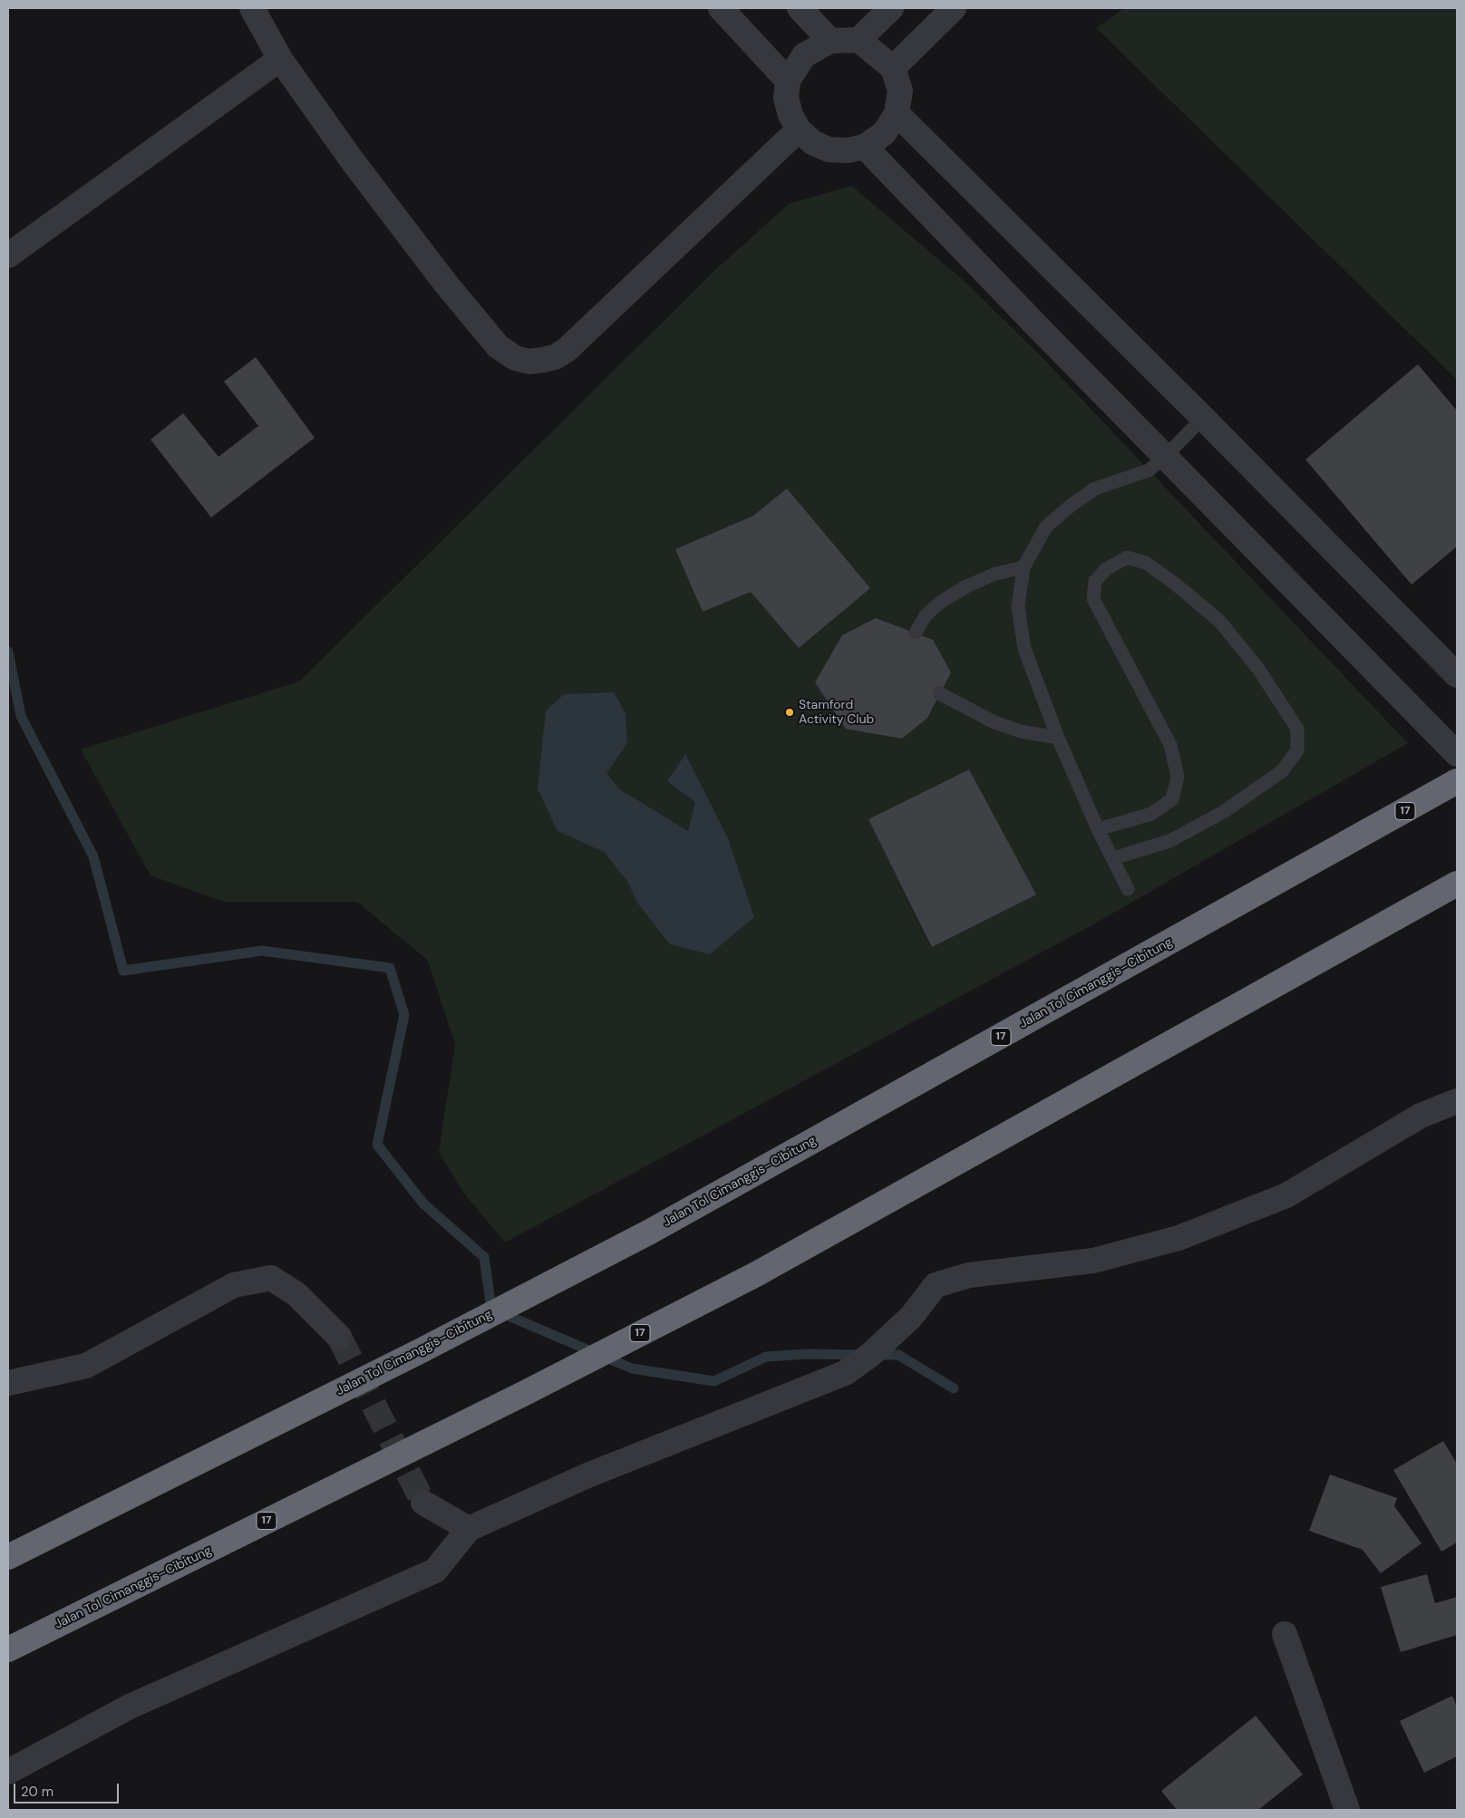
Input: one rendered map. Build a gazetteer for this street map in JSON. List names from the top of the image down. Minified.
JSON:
{"streets":{"highway":["17","Jalan Tol Cimanggis–Cibitung"]},"places":["Stamford Activity Club"],"scale_bar":"20 m"}
